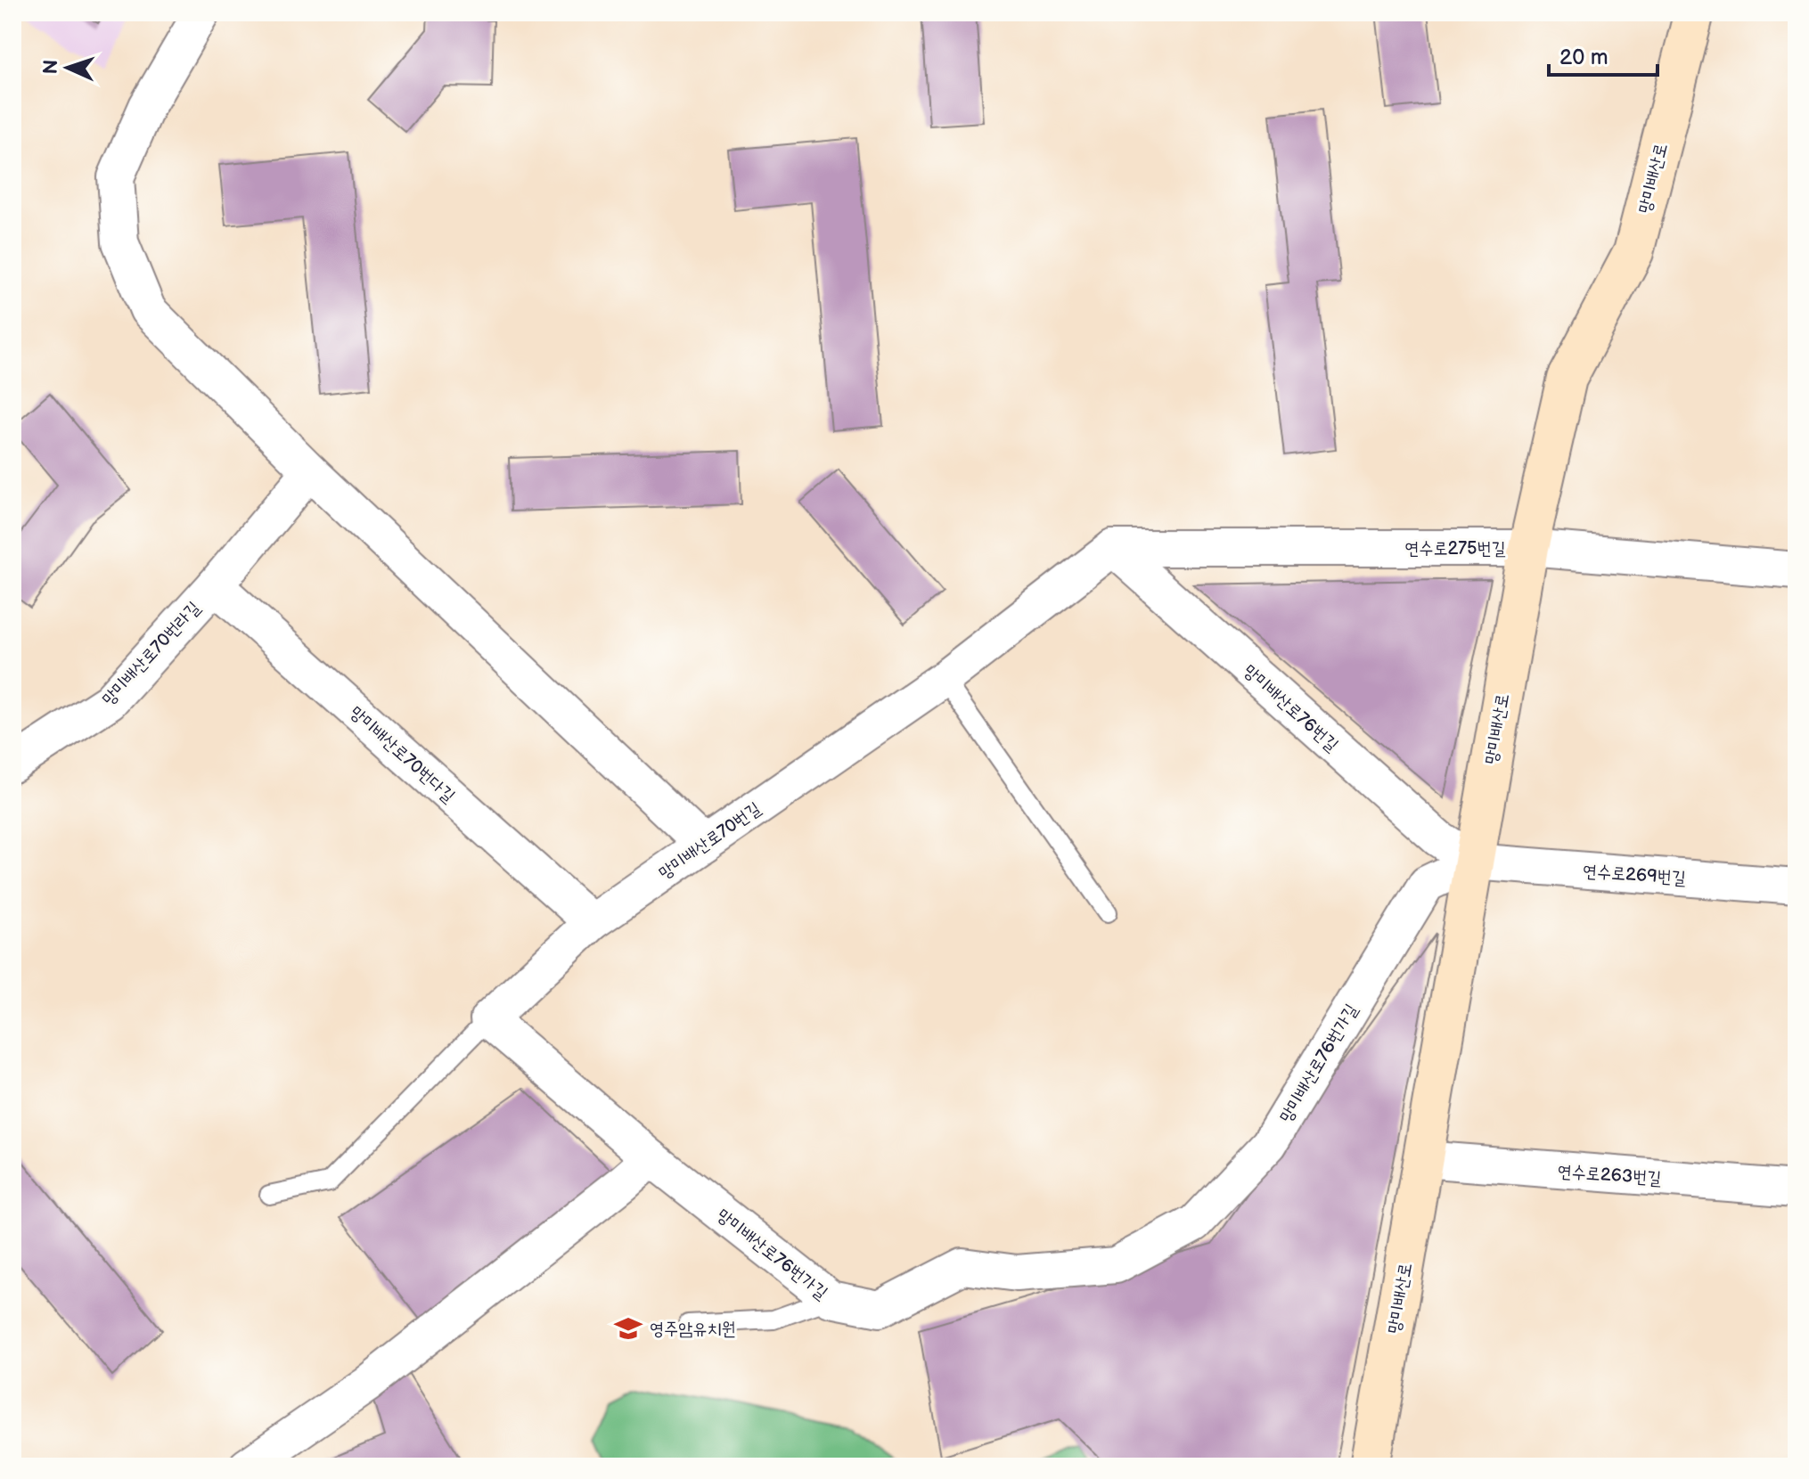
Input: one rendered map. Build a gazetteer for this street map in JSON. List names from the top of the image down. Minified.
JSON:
{"streets":{"street":["망미배산로","연수로275번길","망미배산로70번라길","망미배산로76번길","망미배산로70번다길","망미배산로70번길","연수로269번길","망미배산로76번가길","연수로263번길"]},"crossings":[["망미배산로","연수로275번길"],["망미배산로","망미배산로76번길"],["망미배산로","연수로269번길"],["망미배산로","망미배산로76번가길"],["망미배산로","연수로263번길"],["연수로275번길","망미배산로76번길"],["연수로275번길","망미배산로70번길"],["망미배산로70번라길","망미배산로70번다길"],["망미배산로76번길","망미배산로70번길"],["망미배산로76번길","연수로269번길"],["망미배산로76번길","망미배산로76번가길"],["망미배산로70번다길","망미배산로70번길"],["망미배산로70번길","망미배산로76번가길"],["연수로269번길","망미배산로76번가길"]],"places":{"school or university":["영주암유치원"]},"scale_bar":"20 m","north":"left"}
